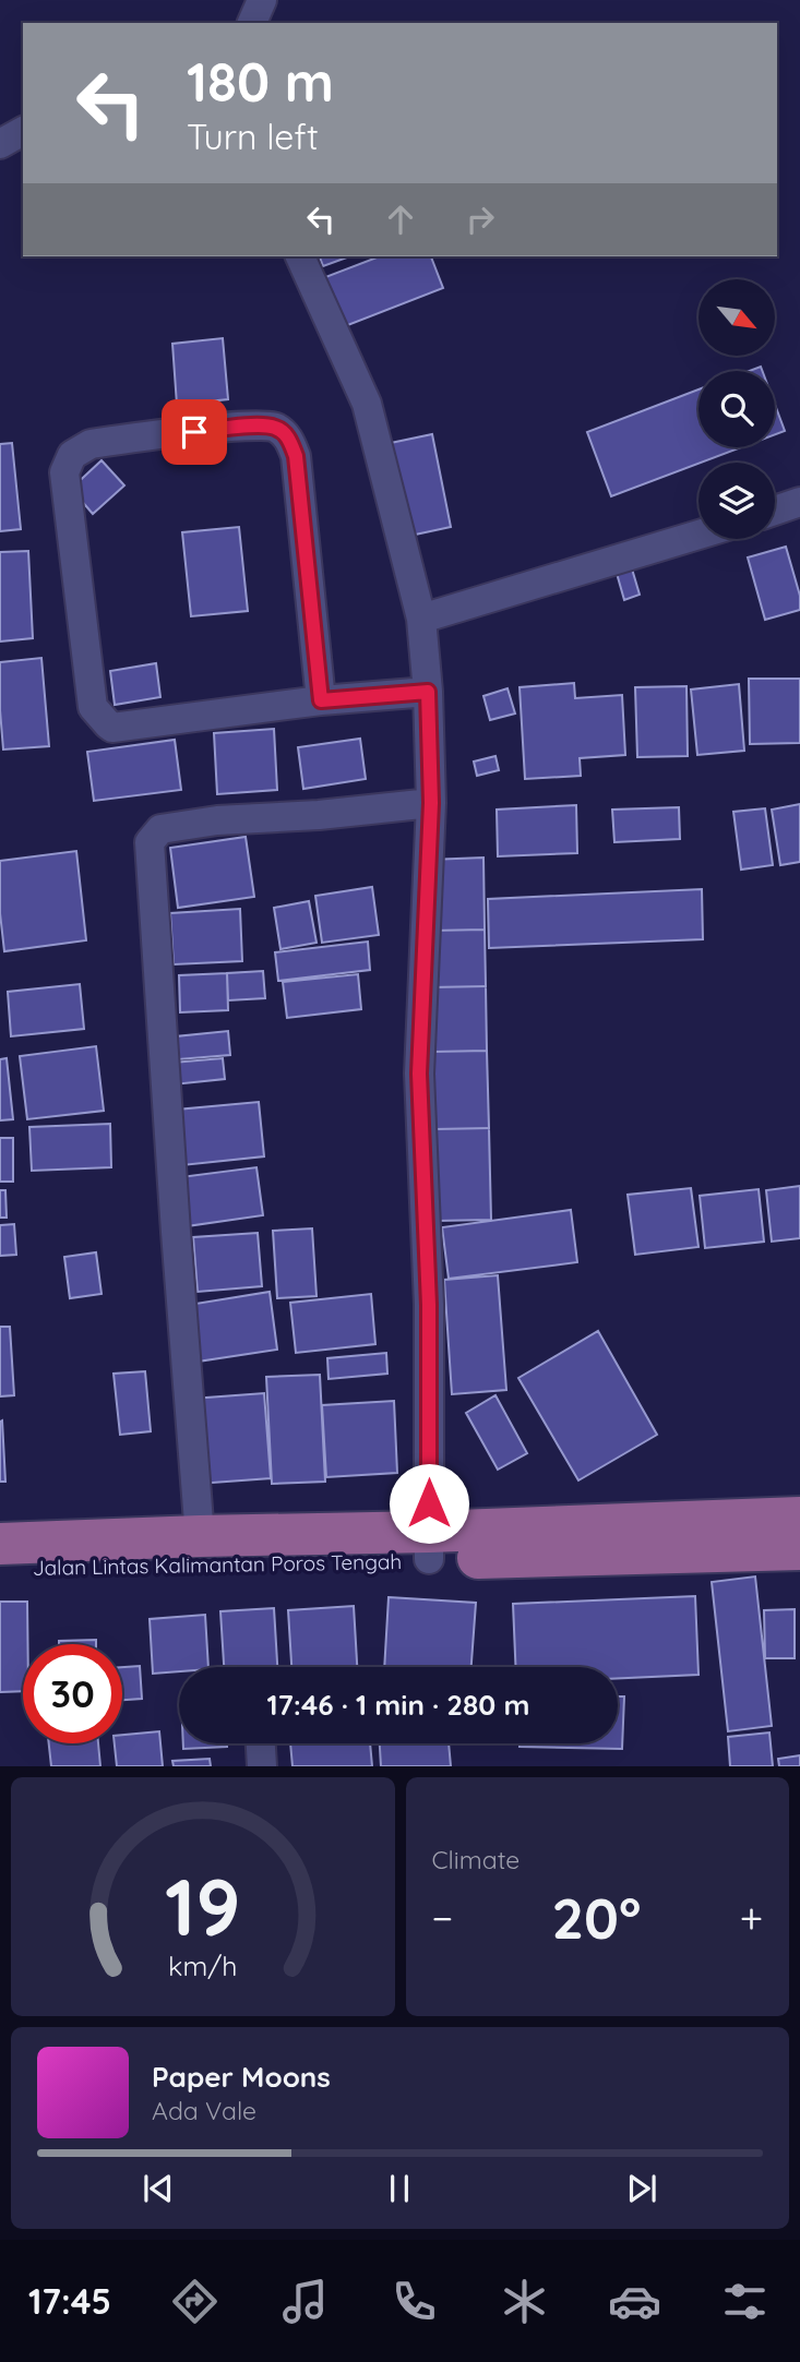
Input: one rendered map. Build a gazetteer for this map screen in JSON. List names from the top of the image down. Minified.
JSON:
{"streets":{"main road":["Jalan Lintas Kalimantan Poros Tengah"]},"north":"bottom right","page":{"turn":["180 m","Turn left"],"limit":"30","trip":"17:46 · 1 min · 280 m","tile":"Climate","heat":["−","20°","+"],"song":["Paper Moons","Ada Vale"],"tabs":"17:45","gauge":["19","km/h"]}}
